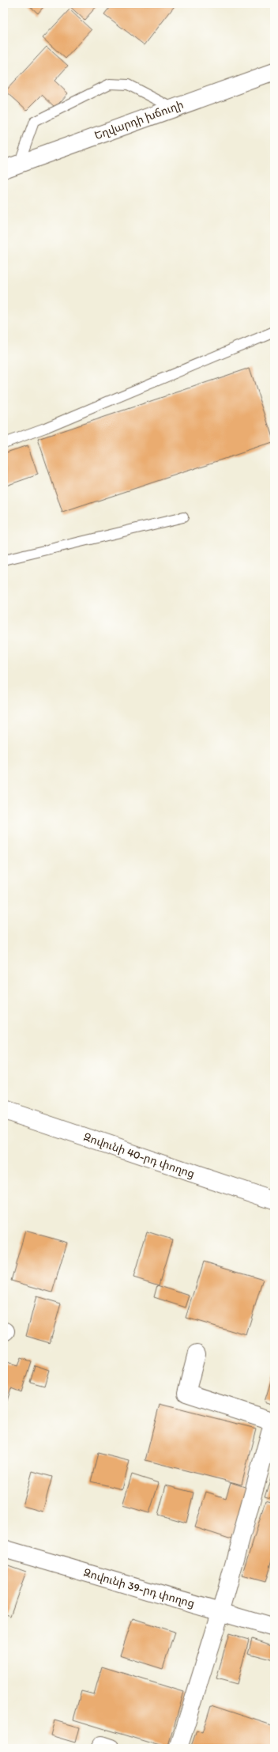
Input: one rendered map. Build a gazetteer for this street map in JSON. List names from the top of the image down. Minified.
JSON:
{"streets":{"street":["Եղվարդի խճուղի","Զովունի 40-րդ փողոց","Զովունի 39-րդ փողոց"]}}
